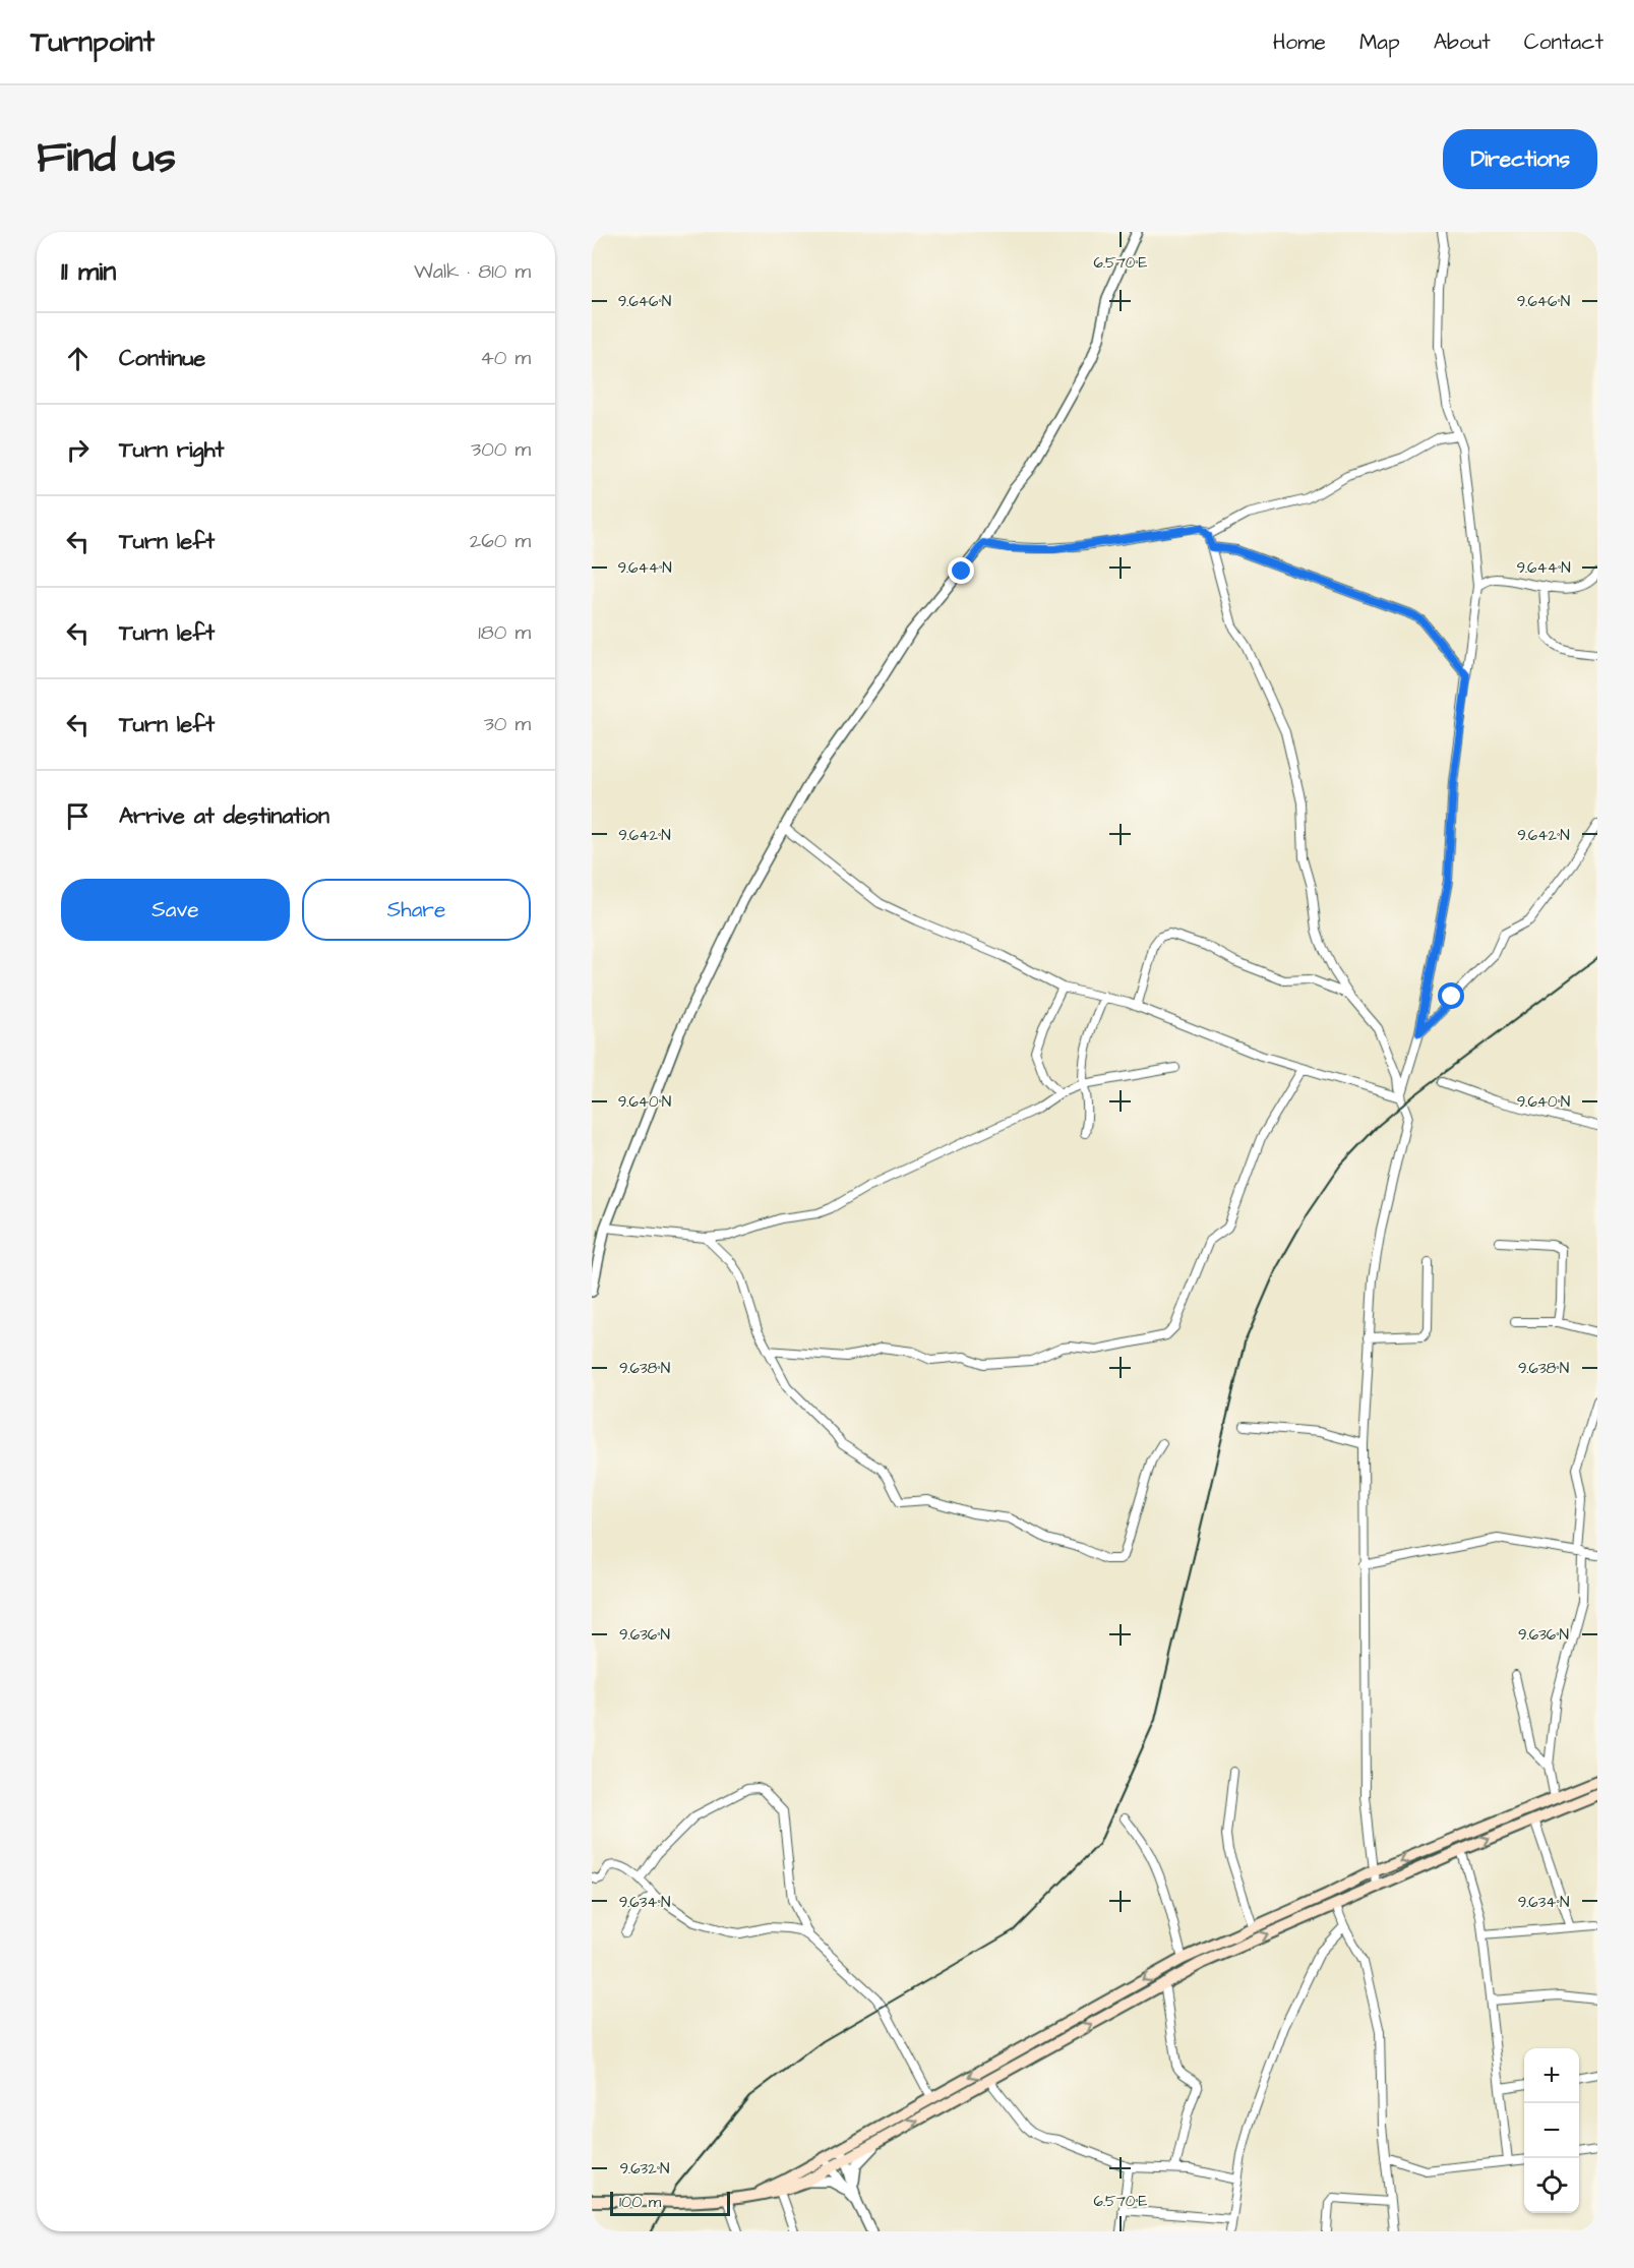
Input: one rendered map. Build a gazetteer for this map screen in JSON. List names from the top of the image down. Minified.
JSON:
{"scale_bar":"100 m","page":{"header":"Turnpoint","nav":["Home","Map","About","Contact"],"title":"Find us","buttons":["Directions",["Save","Share"]],"heading":["11 min","Walk · 810 m"],"list":[["Continue","40 m"],["Turn right","300 m"],["Turn left","260 m"],["Turn left","180 m"],["Turn left","30 m"],"Arrive at destination"],"map_buttons":["+","−"],"scale":"100 m"},"coordinates":["6.570°E","9.646°N","9.644°N","9.642°N","9.640°N","9.638°N","9.636°N","9.634°N","9.632°N"]}
